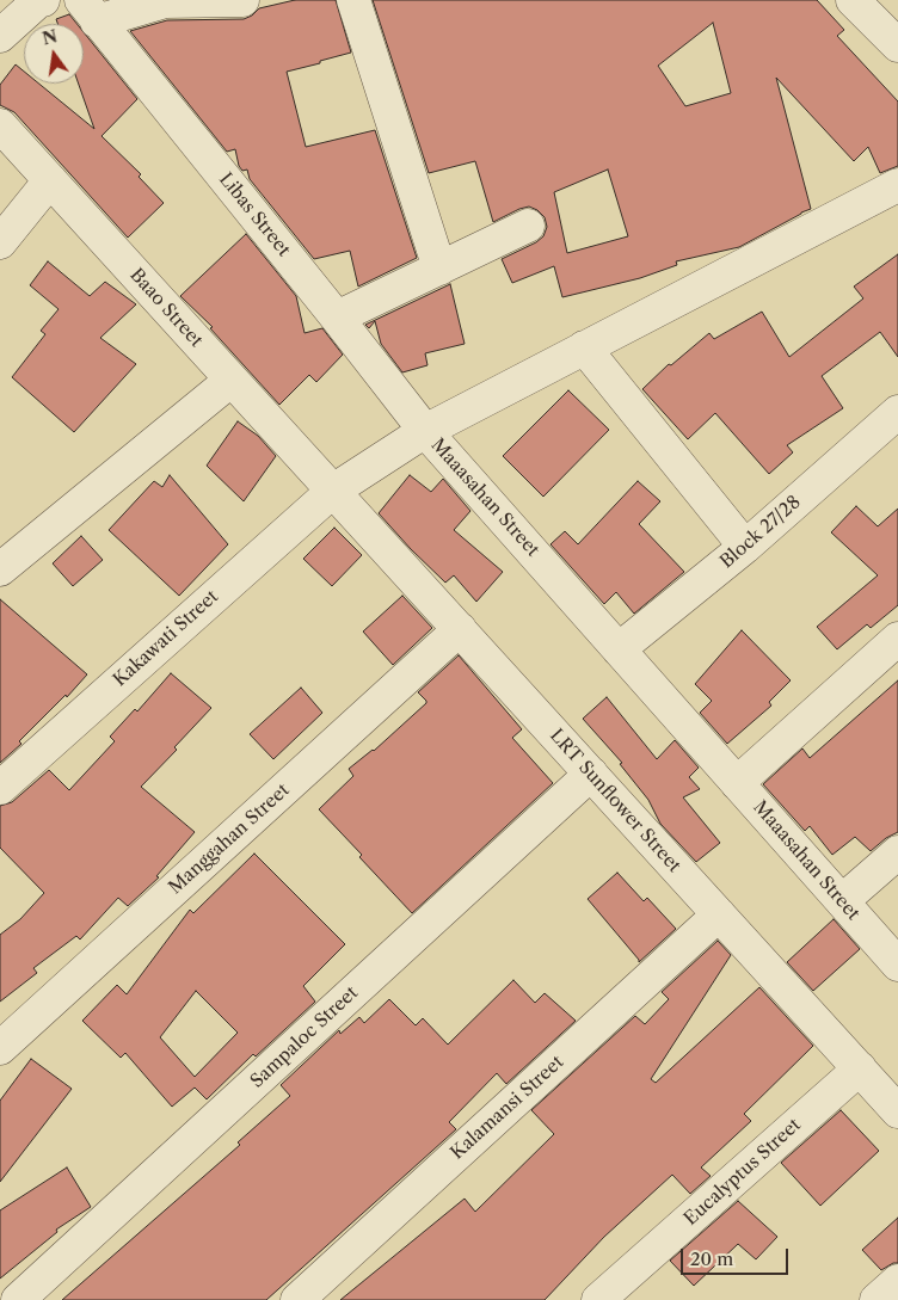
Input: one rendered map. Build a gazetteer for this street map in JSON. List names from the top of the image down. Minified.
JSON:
{"streets":{"street":["Libas Street","Baao Street","Maaasahan Street","Block 27/28","Kakawati Street","LRT Sunflower Street","Manggahan Street","Sampaloc Street","Kalamansi Street","Eucalyptus Street"]},"crossings":[["Libas Street","Maaasahan Street"],["Libas Street","Kakawati Street"],["Baao Street","Kakawati Street"],["Baao Street","LRT Sunflower Street"],["Maaasahan Street","Block 27/28"],["Maaasahan Street","Kakawati Street"],["Kakawati Street","LRT Sunflower Street"],["LRT Sunflower Street","Manggahan Street"],["LRT Sunflower Street","Sampaloc Street"],["LRT Sunflower Street","Kalamansi Street"],["LRT Sunflower Street","Eucalyptus Street"]],"scale_bar":"20 m","north":"top"}
